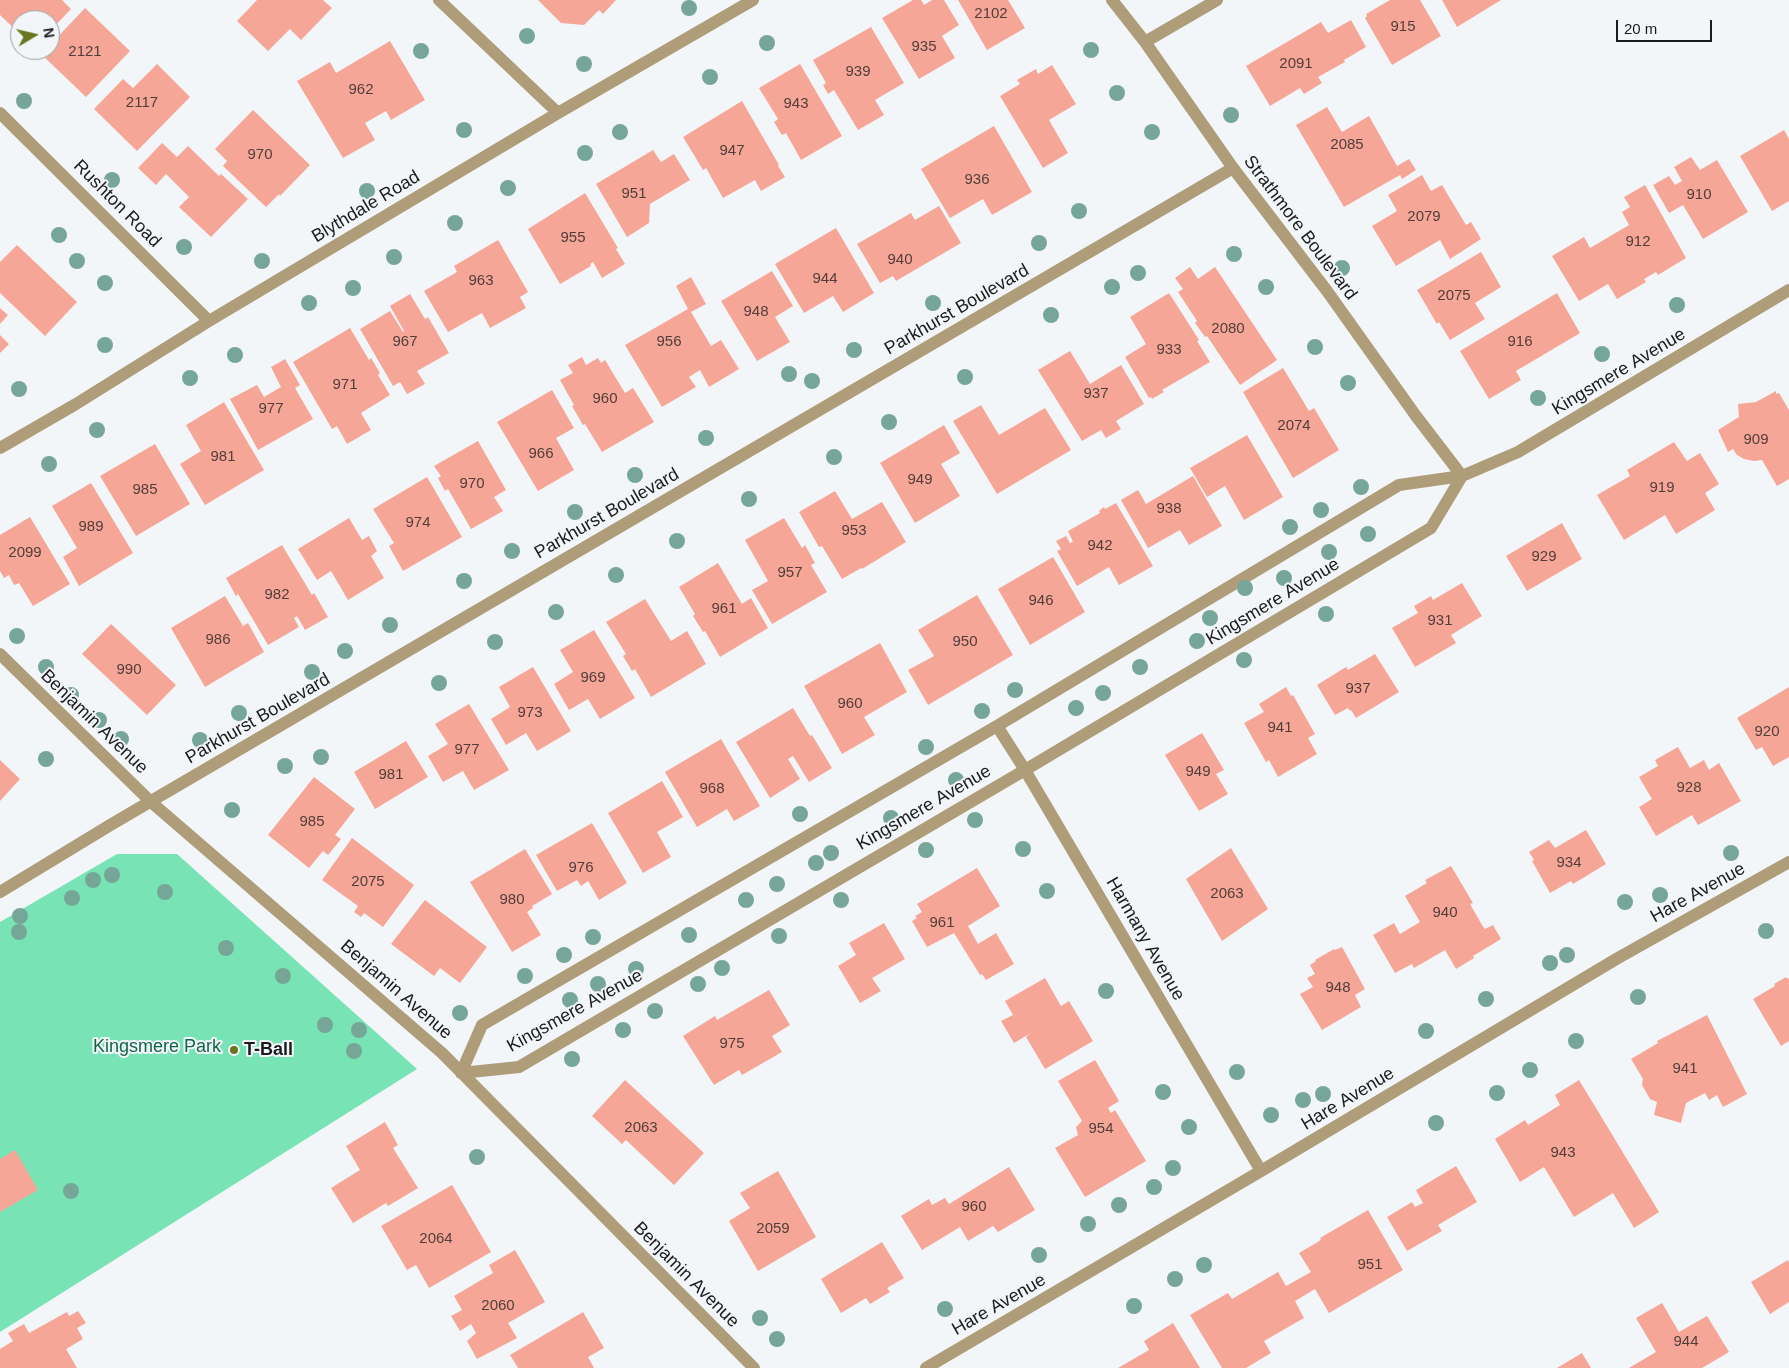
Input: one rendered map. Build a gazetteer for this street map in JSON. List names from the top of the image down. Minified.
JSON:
{"streets":{"street":["Rushton Road","Blythdale Road","Strathmore Boulevard","Parkhurst Boulevard","Kingsmere Avenue","Benjamin Avenue","Hare Avenue","Harmany Avenue"]},"crossings":[["Rushton Road","Blythdale Road"],["Strathmore Boulevard","Parkhurst Boulevard"],["Strathmore Boulevard","Kingsmere Avenue"],["Parkhurst Boulevard","Benjamin Avenue"],["Kingsmere Avenue","Benjamin Avenue"],["Kingsmere Avenue","Harmany Avenue"],["Hare Avenue","Harmany Avenue"]],"parks":["Kingsmere Park"],"places":["T-Ball"],"house_numbers":["2102","915","935","2121","2091","939","962","2117","943","2085","947","970","936","951","910","2079","955","912","940","944","963","2075","948","2080","967","956","916","933","971","937","960","977","2074","909","966","981","949","970","919","985","938","974","989","953","942","2099","929","957","982","946","961","931","986","950","990","969","937","960","973","941","920","977","949","981","928","968","985","934","976","2075","2063","980","940","961","948","975","941","2063","954","943","960","2059","2064","951","2060","944"],"scale_bar":"20 m","north":"right"}
